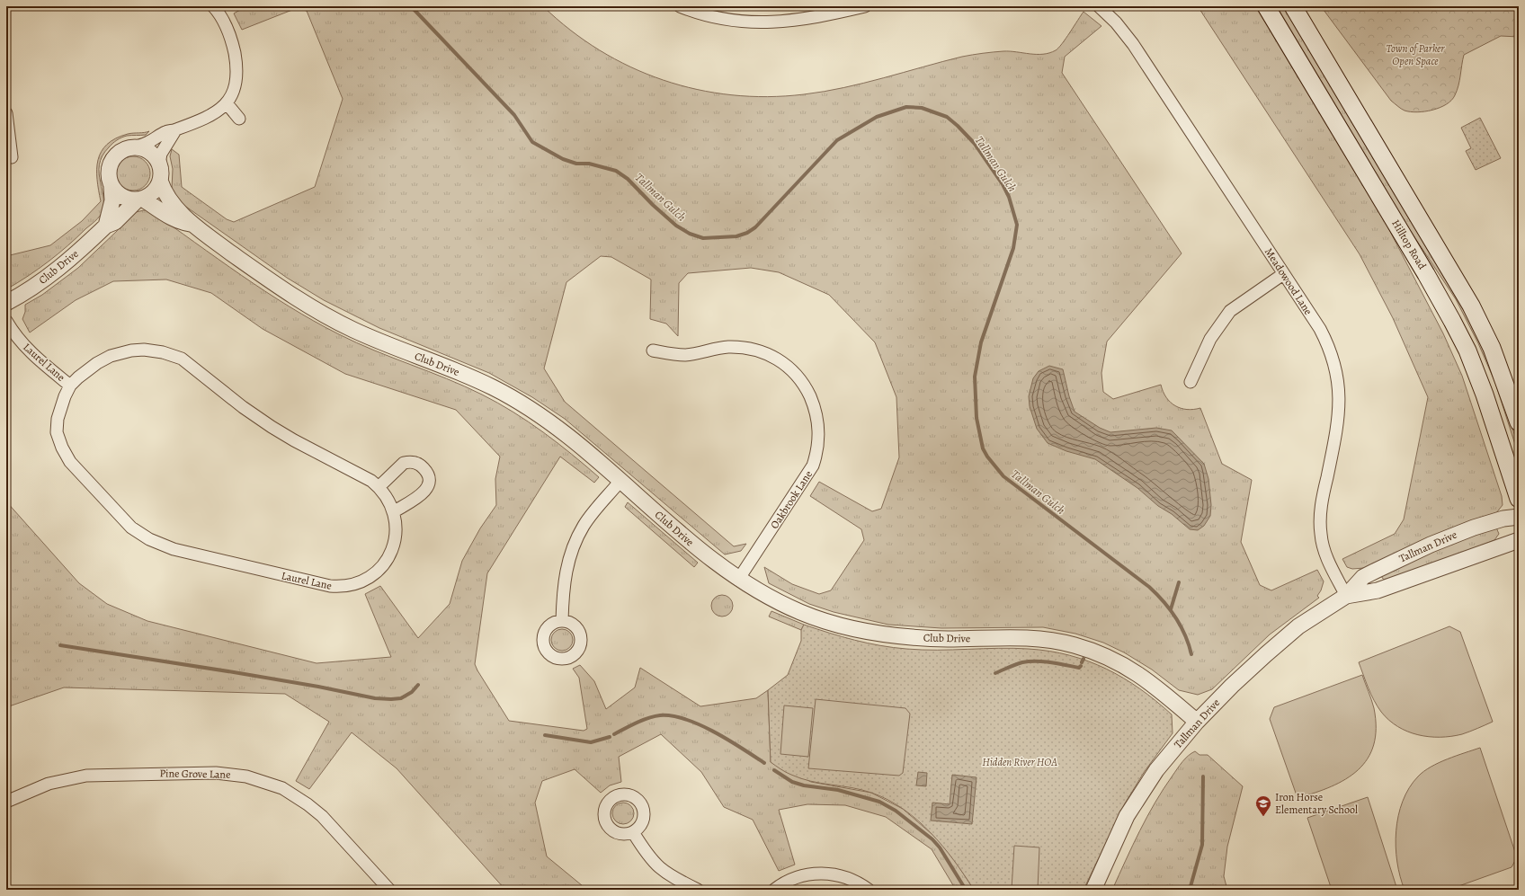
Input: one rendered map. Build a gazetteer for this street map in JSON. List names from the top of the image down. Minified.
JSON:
{"streets":{"main road":["Hilltop Road"],"street":["Club Drive","Meadowood Lane","Laurel Lane","Oakbrook Lane","Tallman Drive","Pine Grove Lane"]},"crossings":[["Club Drive","Oakbrook Lane"],["Club Drive","Tallman Drive"],["Meadowood Lane","Tallman Drive"]],"water":["Tallman Gulch"],"parks":["Town of Parker Open Space","Hidden River HOA"],"places":{"school or university":["Iron Horse Elementary School"]}}
